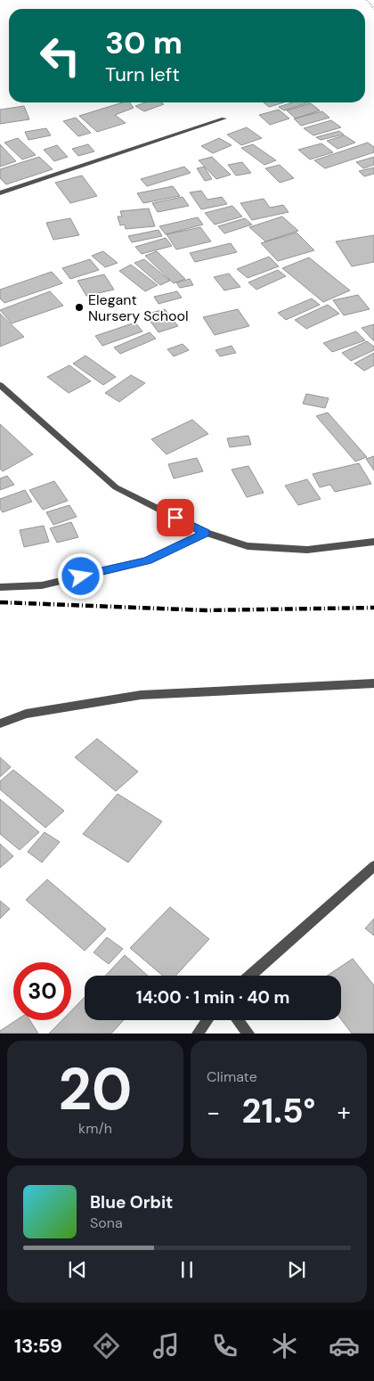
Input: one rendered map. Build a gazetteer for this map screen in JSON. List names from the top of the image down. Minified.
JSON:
{"places":["Elegant Nursery School"],"page":{"turn":["30 m","Turn left"],"limit":"30","trip":"14:00 · 1 min · 40 m","tile":[["20","km/h"],"Climate"],"heat":["−","21.5°","+"],"song":["Blue Orbit","Sona"],"tabs":"13:59"}}
